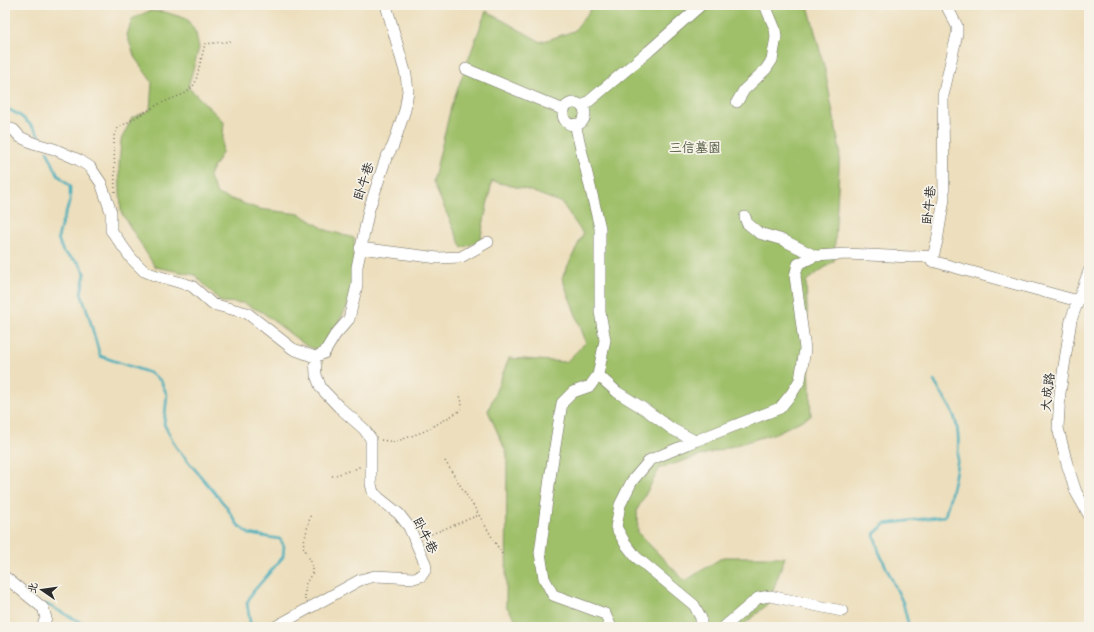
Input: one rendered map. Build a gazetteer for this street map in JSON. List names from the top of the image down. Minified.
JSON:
{"streets":{"street":["卧牛巷","大成路"]},"parks":["三信墓園"],"north":"left"}
